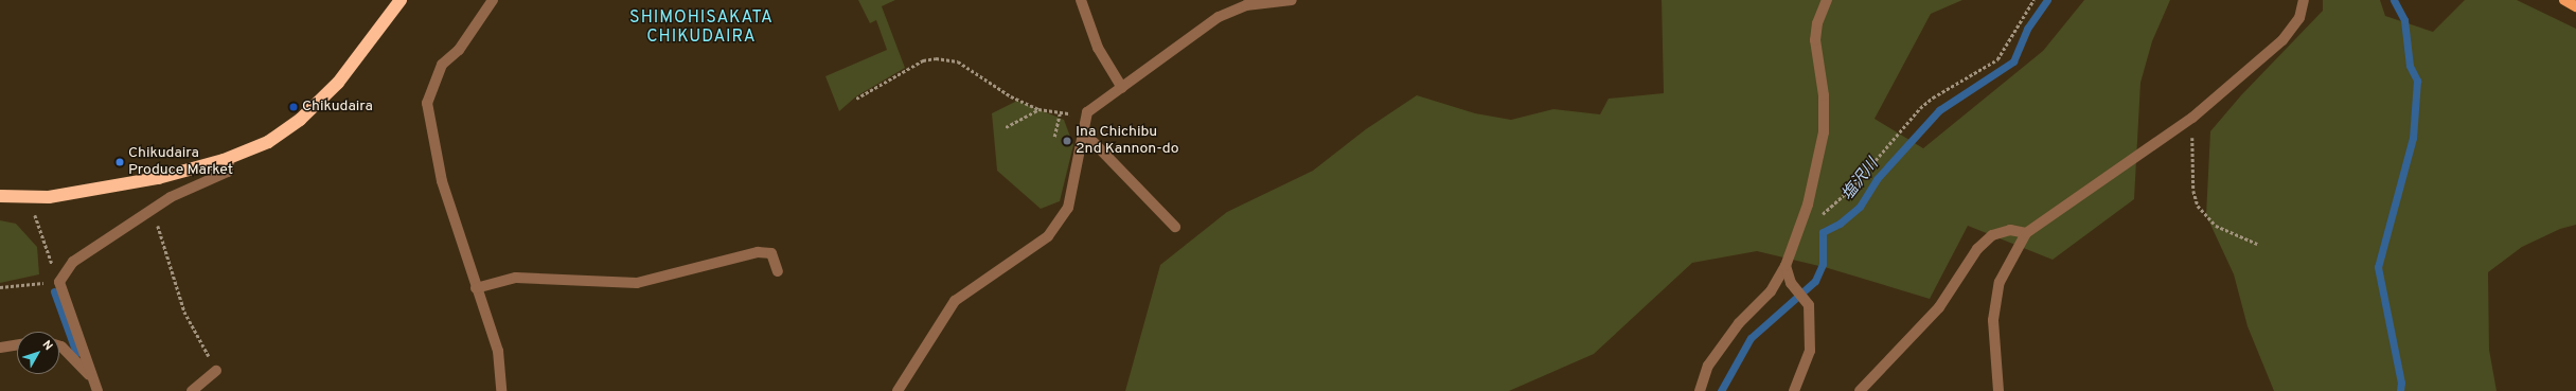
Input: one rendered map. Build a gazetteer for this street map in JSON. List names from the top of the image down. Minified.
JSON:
{"districts":["SHIMOHISAKATA CHIKUDAIRA"],"water":["塩沢川"],"places":["Chikudaira","Ina Chichibu 2nd Kannon-do","Chikudaira Produce Market"],"north":"top right"}
